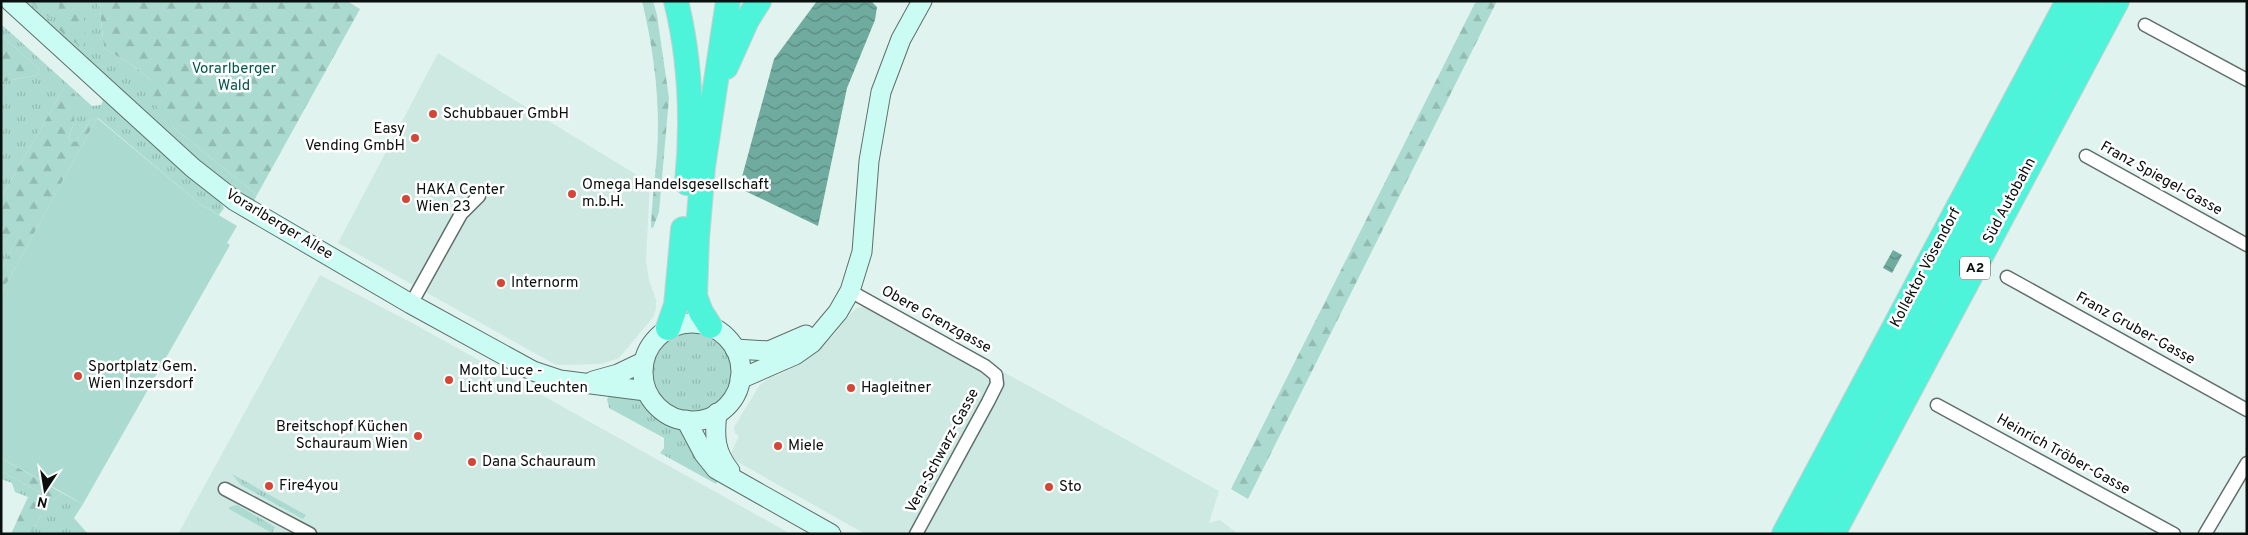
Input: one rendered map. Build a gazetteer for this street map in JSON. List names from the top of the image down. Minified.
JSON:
{"streets":{"highway":["Süd Autobahn","Kollektor Vösendorf","A2"],"main road":["Vorarlberger Allee"],"street":["Franz Spiegel-Gasse","Obere Grenzgasse","Franz Gruber-Gasse","Vera-Schwarz-Gasse","Heinrich Tröber-Gasse"]},"crossings":[["Obere Grenzgasse","Vera-Schwarz-Gasse"]],"parks":["Vorarlberger Wald"],"places":["Schubbauer GmbH","Easy Vending GmbH","Omega Handelsgesellschaft m.b.H.","HAKA Center Wien 23","Internorm","Sportplatz Gem. Wien Inzersdorf","Molto Luce - Licht und Leuchten","Hagleitner","Breitschopf Küchen Schauraum Wien","Miele","Dana Schauraum","Fire4you","Sto"],"north":"bottom"}
